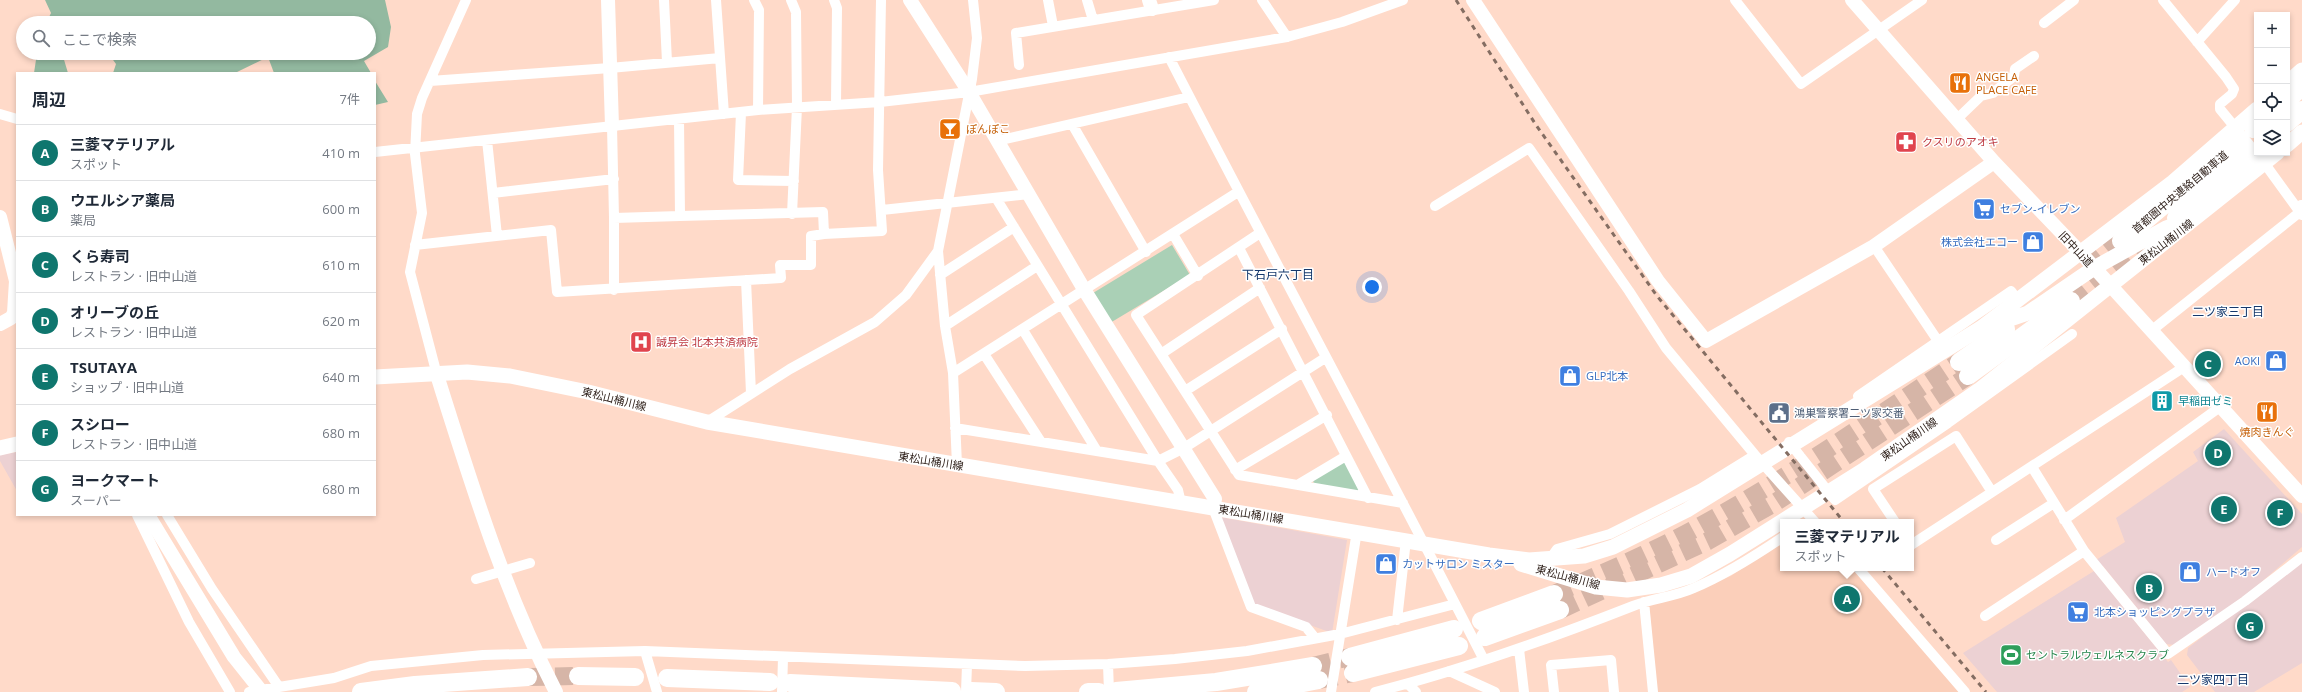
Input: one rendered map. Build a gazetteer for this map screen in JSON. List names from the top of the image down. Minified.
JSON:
{"streets":{"highway":["首都圏中央連絡自動車道"],"main road":["東松山桶川線"],"street":["旧中山道"]},"crossings":[["首都圏中央連絡自動車道","東松山桶川線"],["東松山桶川線","旧中山道"]],"districts":["下石戸六丁目","二ツ家三丁目","二ツ家四丁目"],"places":{"restaurant":["ANGELA PLACE CAFE","焼肉きんぐ"],"bar":["ぽんぽこ"],"pharmacy":["クスリのアオキ"],"supermarket":["セブン-イレブン","北本ショッピングプラザ"],"shop":["株式会社エコー","AOKI","GLP北本","カットサロン ミスター","ハードオフ"],"hospital":["誠昇会 北本共済病院"],"building":["早稲田ゼミ"],"public building":["鴻巣警察署二ツ家交番"],"sports":["セントラルウェルネスクラブ"]},"page":{"map_buttons":["+","−"],"search":"ここで検索","heading":["周辺","7件"],"list":[{"mark":"A","name":"三菱マテリアル","note":"スポット","value":"410 m"},{"mark":"B","name":"ウエルシア薬局","note":"薬局","value":"600 m"},{"mark":"C","name":"くら寿司","note":"レストラン · 旧中山道","value":"610 m"},{"mark":"D","name":"オリーブの丘","note":"レストラン · 旧中山道","value":"620 m"},{"mark":"E","name":"TSUTAYA","note":"ショップ · 旧中山道","value":"640 m"},{"mark":"F","name":"スシロー","note":"レストラン · 旧中山道","value":"680 m"},{"mark":"G","name":"ヨークマート","note":"スーパー","value":"680 m"}],"pins":["C","D","E","F","B","A","G"],"popup":["三菱マテリアル","スポット"]}}
